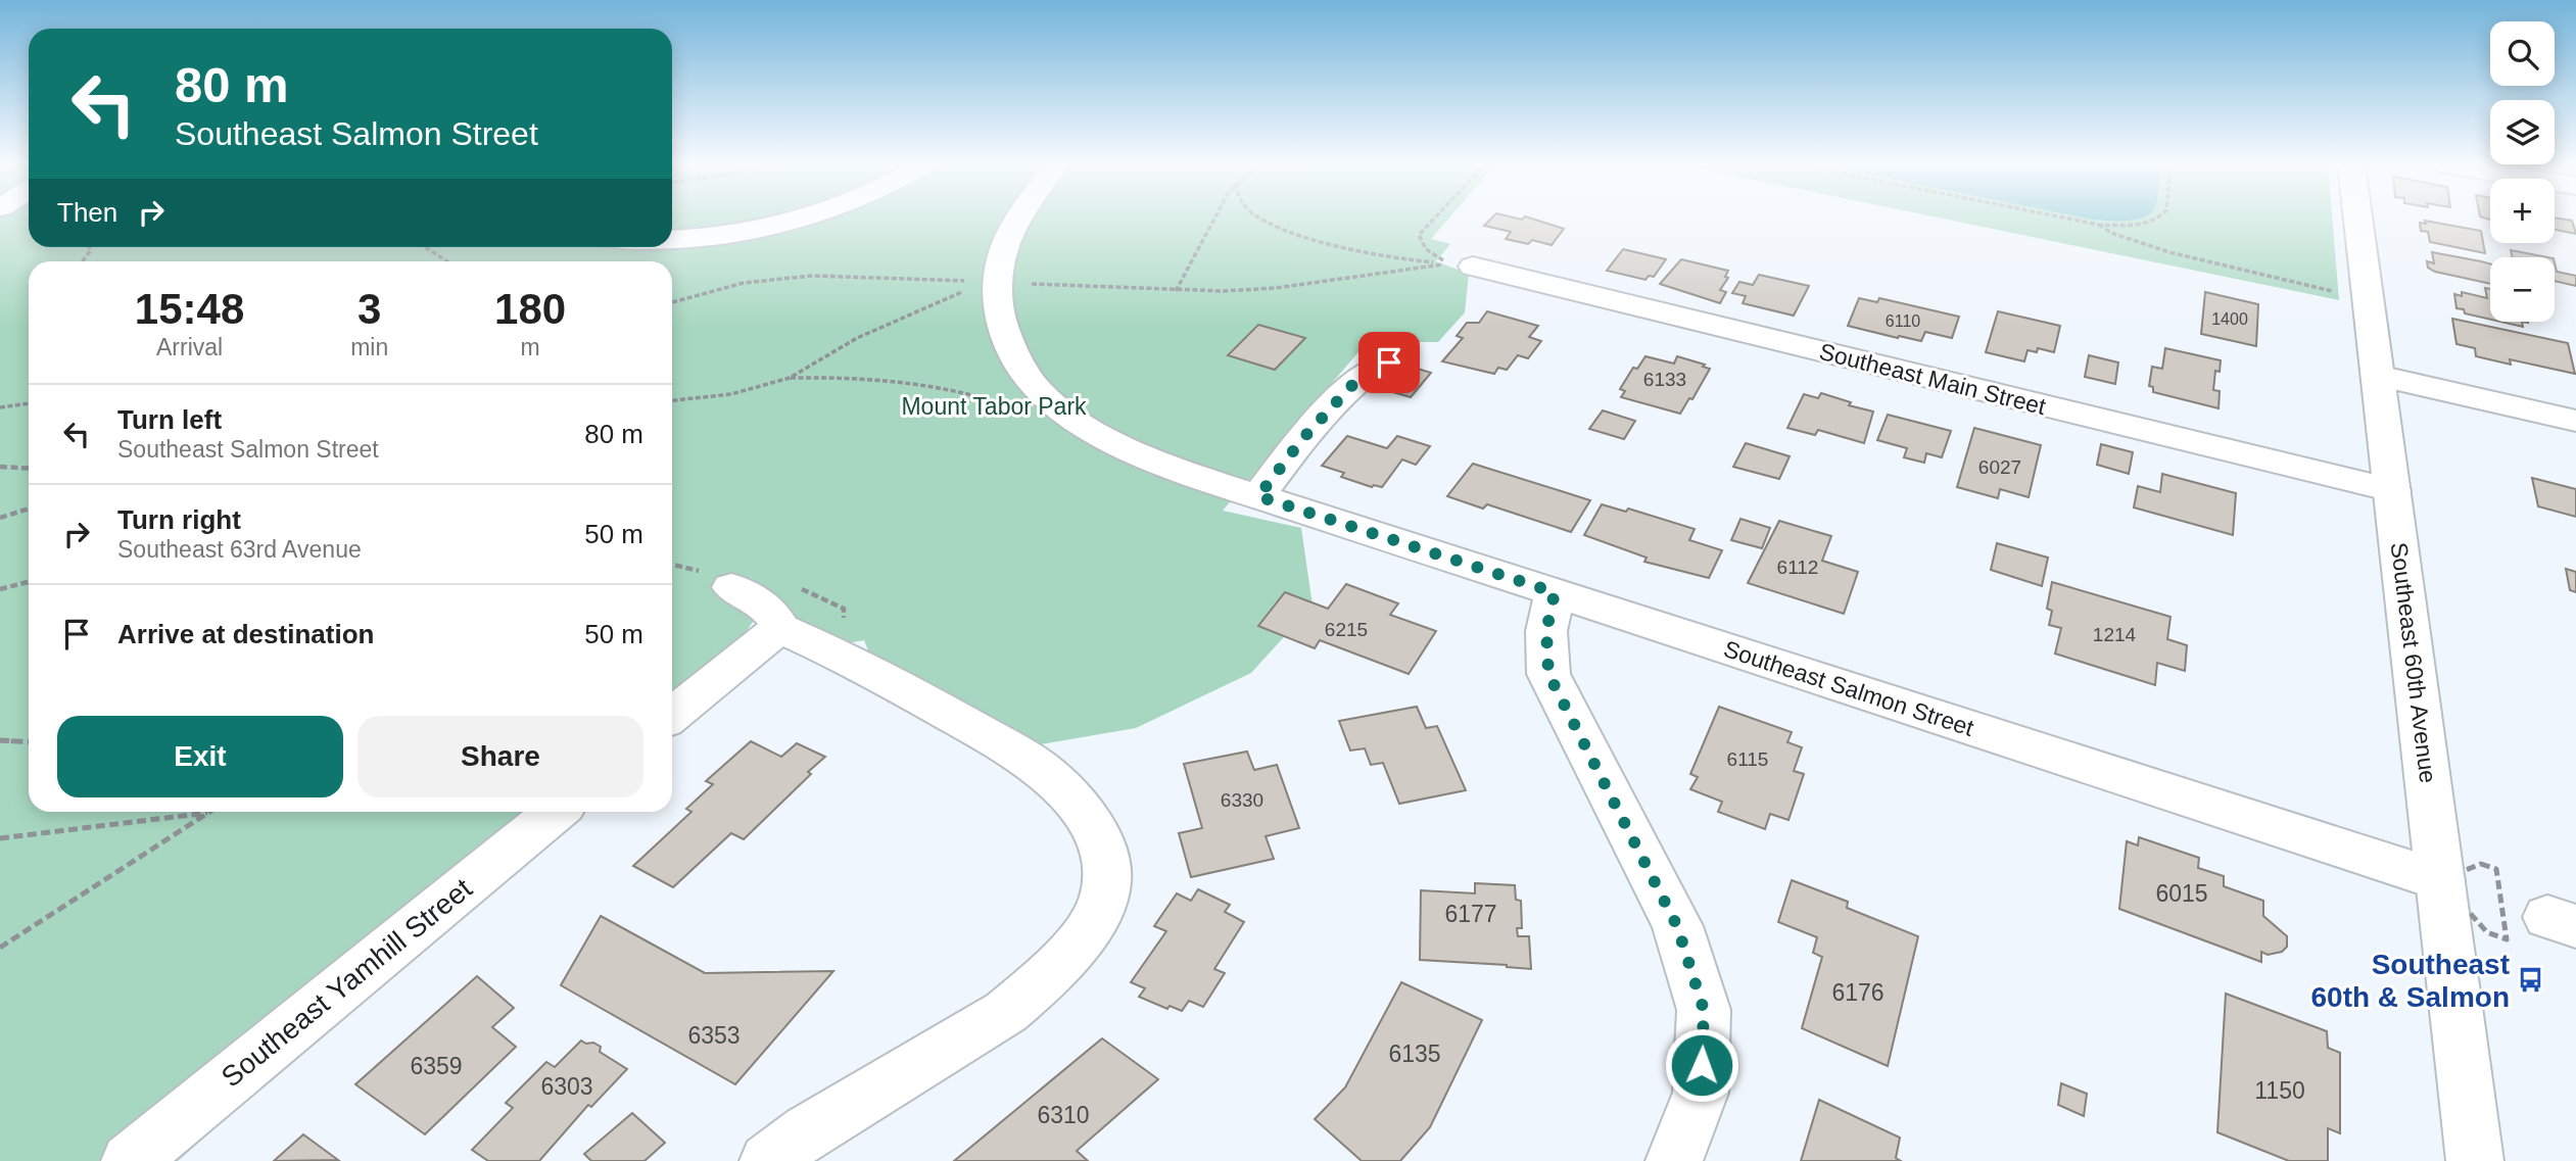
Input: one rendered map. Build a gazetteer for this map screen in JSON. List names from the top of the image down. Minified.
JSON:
{"streets":{"street":["Southeast Main Street","Southeast 60th Avenue","Southeast Salmon Street","Southeast Yamhill Street"]},"crossings":[["Southeast Main Street","Southeast 60th Avenue"],["Southeast 60th Avenue","Southeast Salmon Street"]],"parks":["Mount Tabor Park"],"places":{"bus stop":["Southeast 60th & Salmon"]},"house_numbers":["1400","6110","6133","6027","6112","6215","1214","6115","6330","6015","6177","6176","6353","6135","6359","6303","1150","6310"],"page":{"map_buttons":["+","−"],"turn":["80 m","Southeast Salmon Street"],"then":"Then","eta":["15:48","Arrival","3","min","180","m"],"list":[{"name":"Turn left","note":"Southeast Salmon Street","value":"80 m"},{"name":"Turn right","note":"Southeast 63rd Avenue","value":"50 m"},{"name":"Arrive at destination","value":"50 m"}],"buttons":["Exit","Share"]}}
